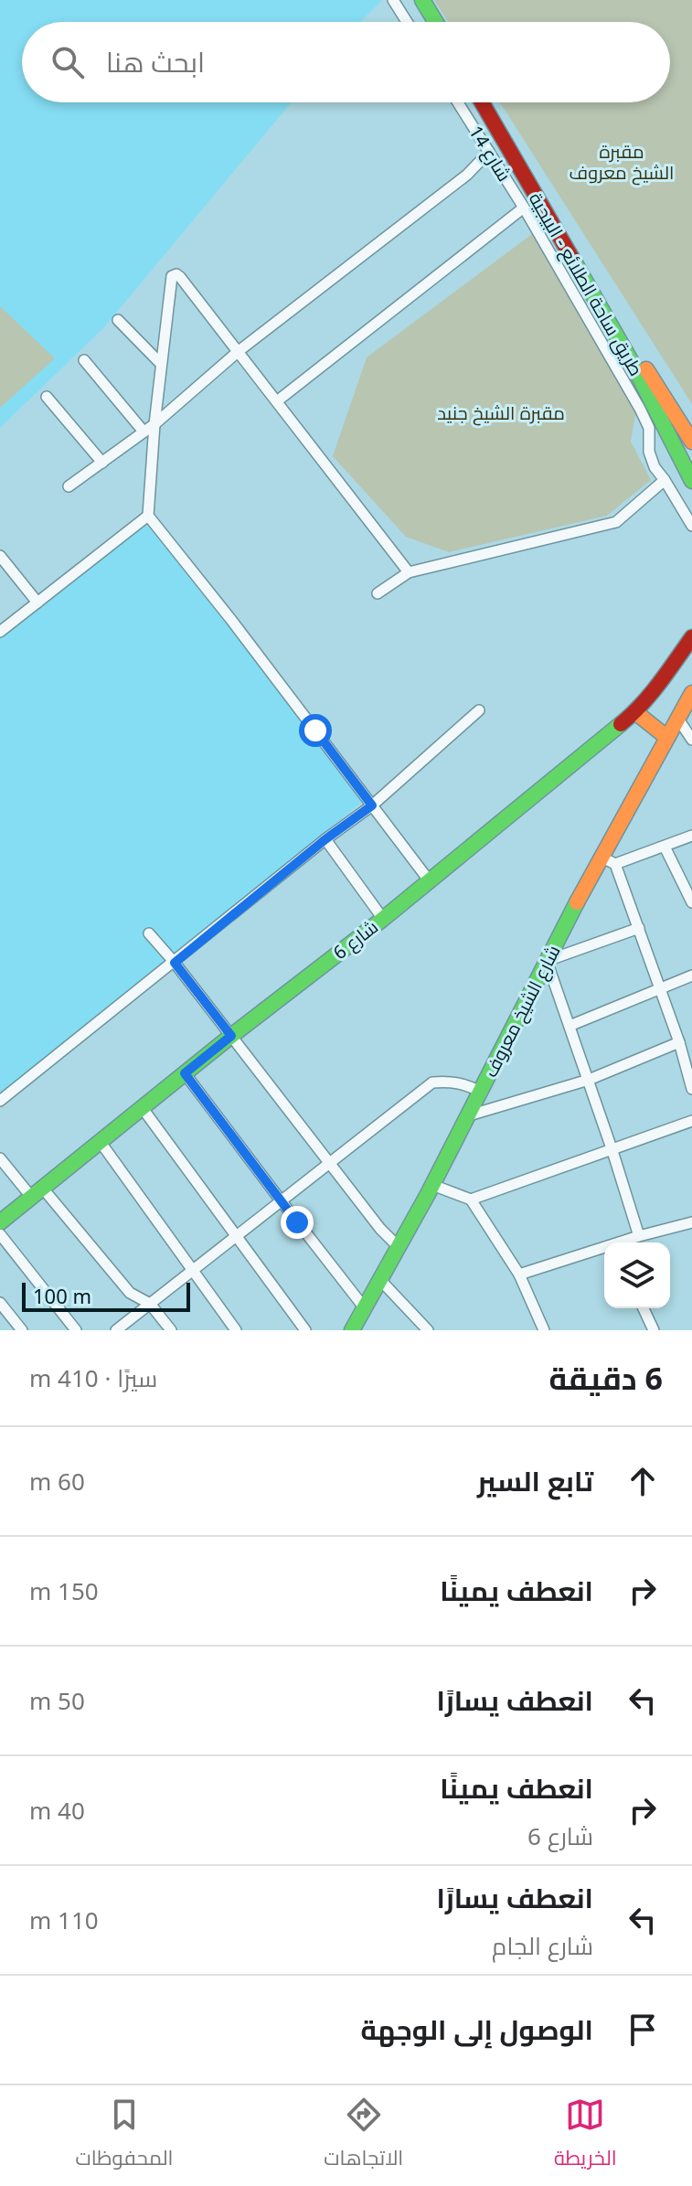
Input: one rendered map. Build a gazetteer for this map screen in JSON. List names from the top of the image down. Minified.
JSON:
{"streets":{"street":["شارع 14","طريق ساحة الطلائع - البيجية","شارع 6","شارع الشيخ معروف"]},"parks":["مقبرة الشيخ معروف","مقبرة الشيخ جنيد"],"scale_bar":"100 m","page":{"search":"ابحث هنا","scale":"100 m","heading":["6 دقيقة","سيرًا · 410 m"],"list":[["تابع السير","60 m"],["انعطف يمينًا","150 m"],["انعطف يسارًا","50 m"],["انعطف يمينًا","شارع 6","40 m"],["انعطف يسارًا","شارع الجام","110 m"],"الوصول إلى الوجهة"],"nav":["الخريطة","الاتجاهات","المحفوظات"]}}
